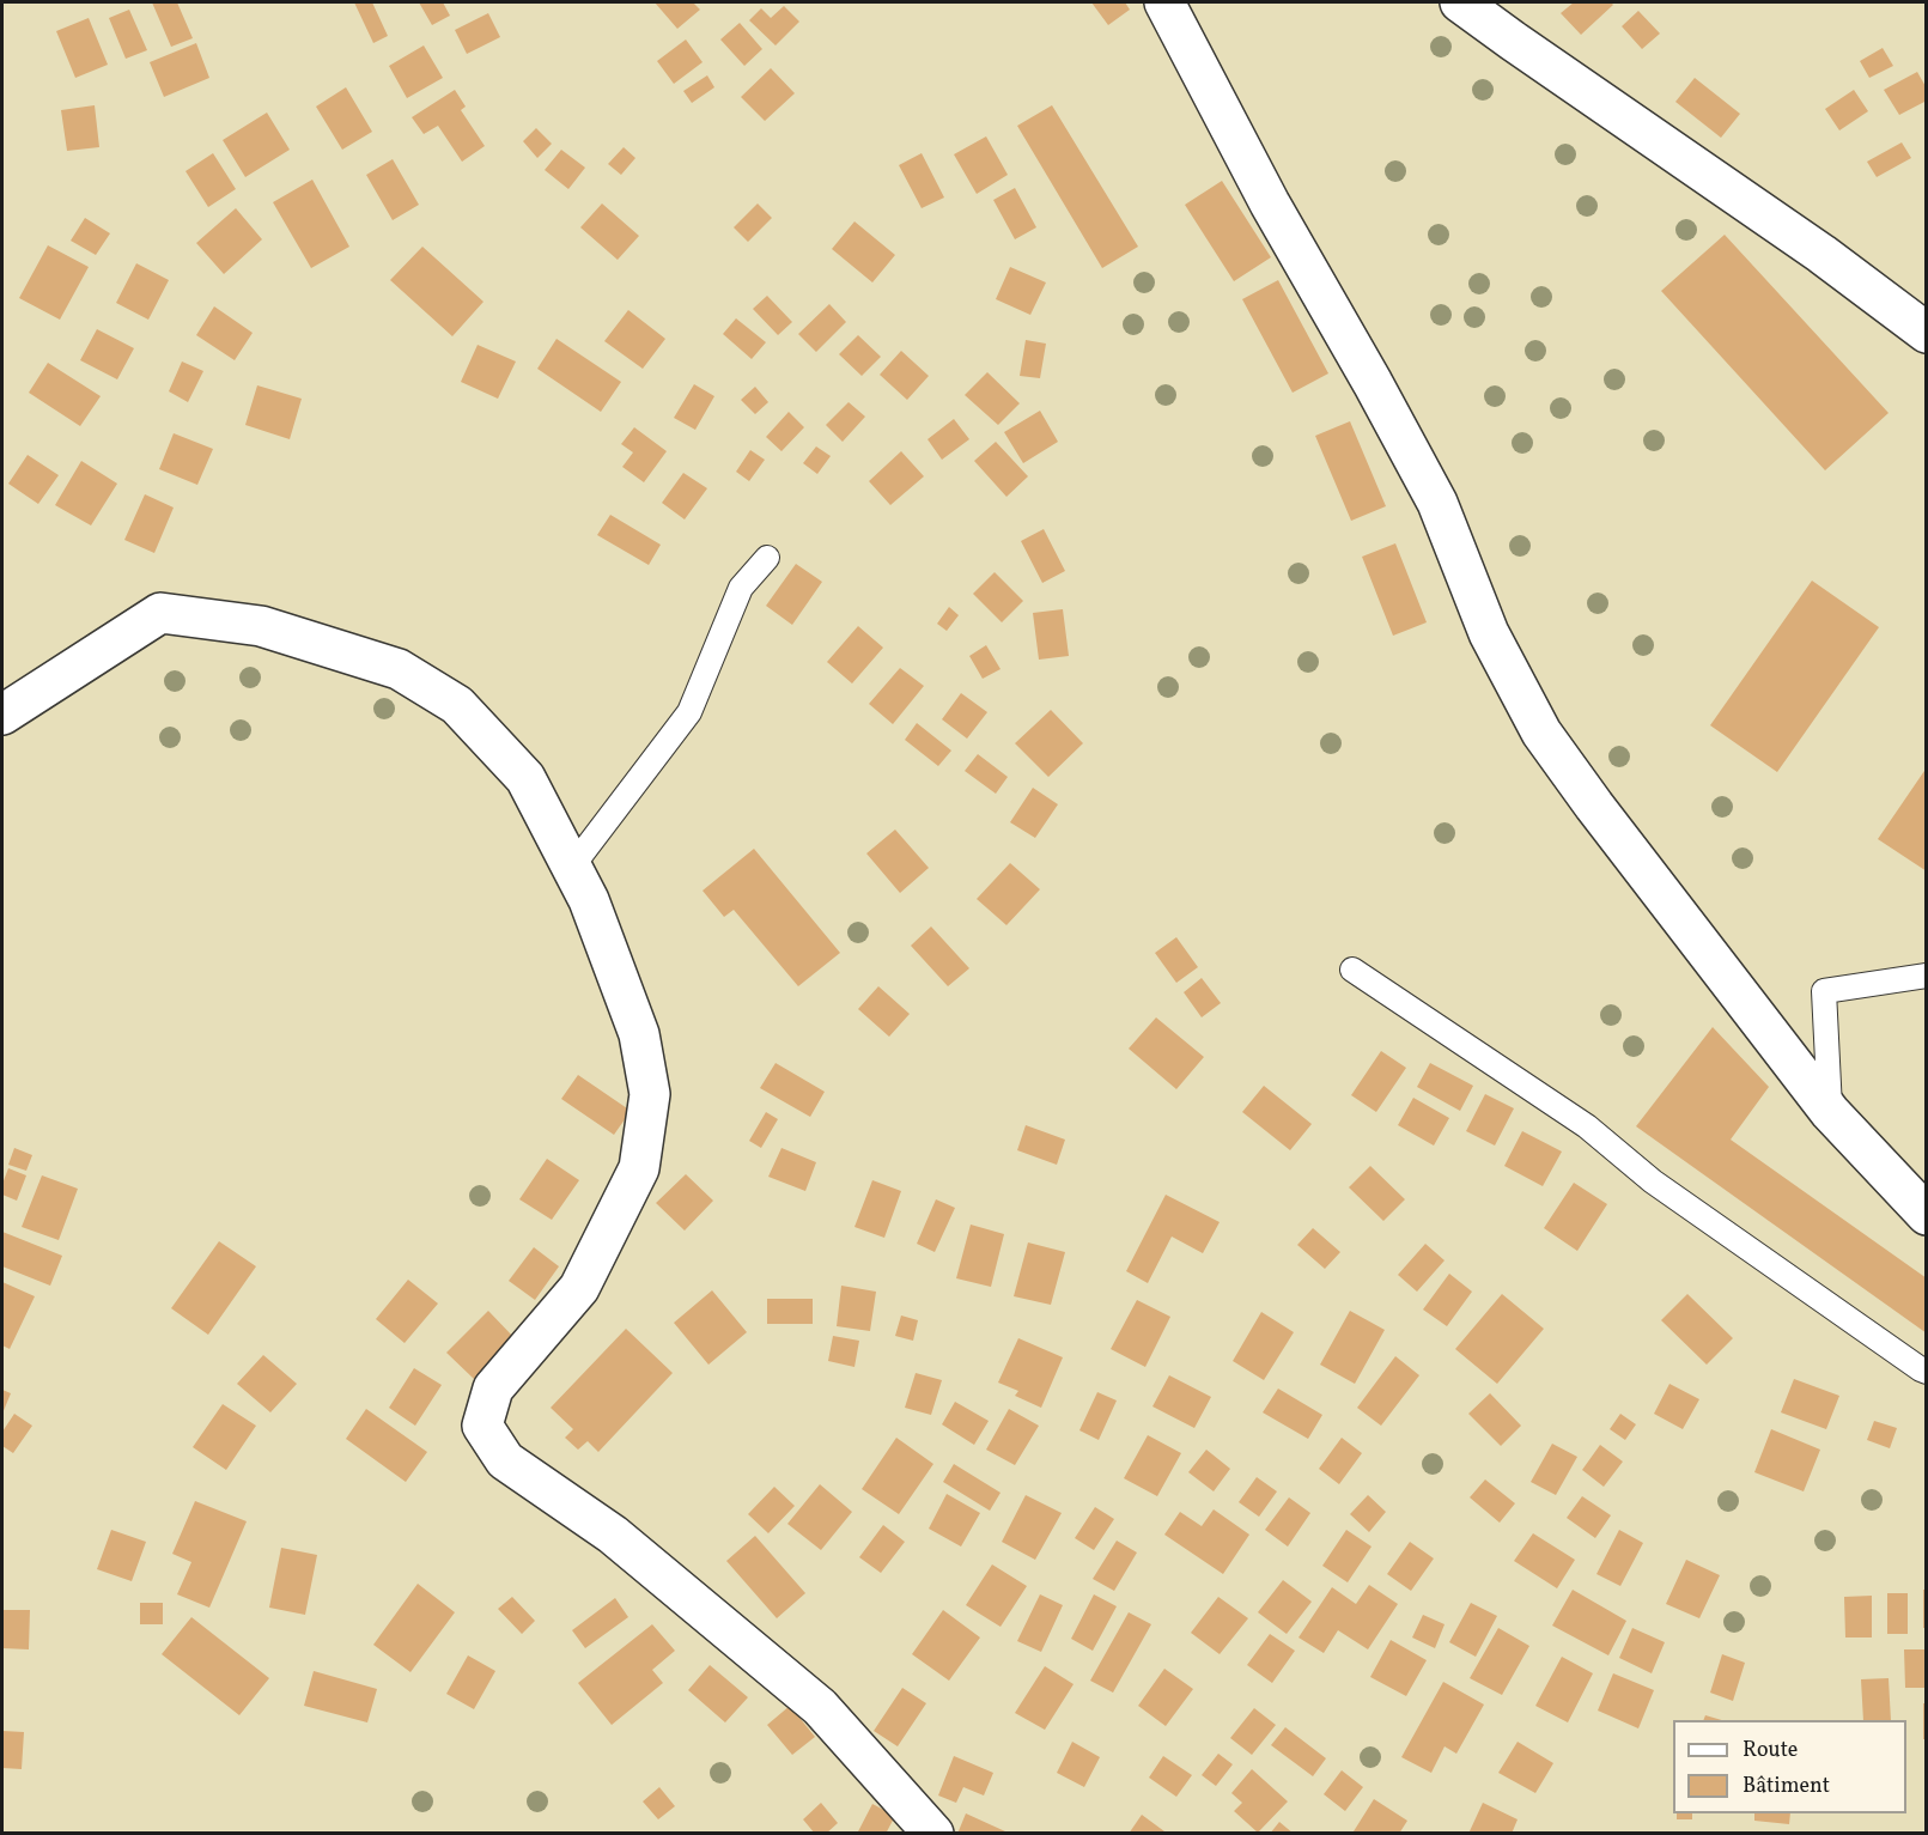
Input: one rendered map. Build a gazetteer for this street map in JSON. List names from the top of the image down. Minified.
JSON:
{"legend":["Route","Bâtiment"]}
